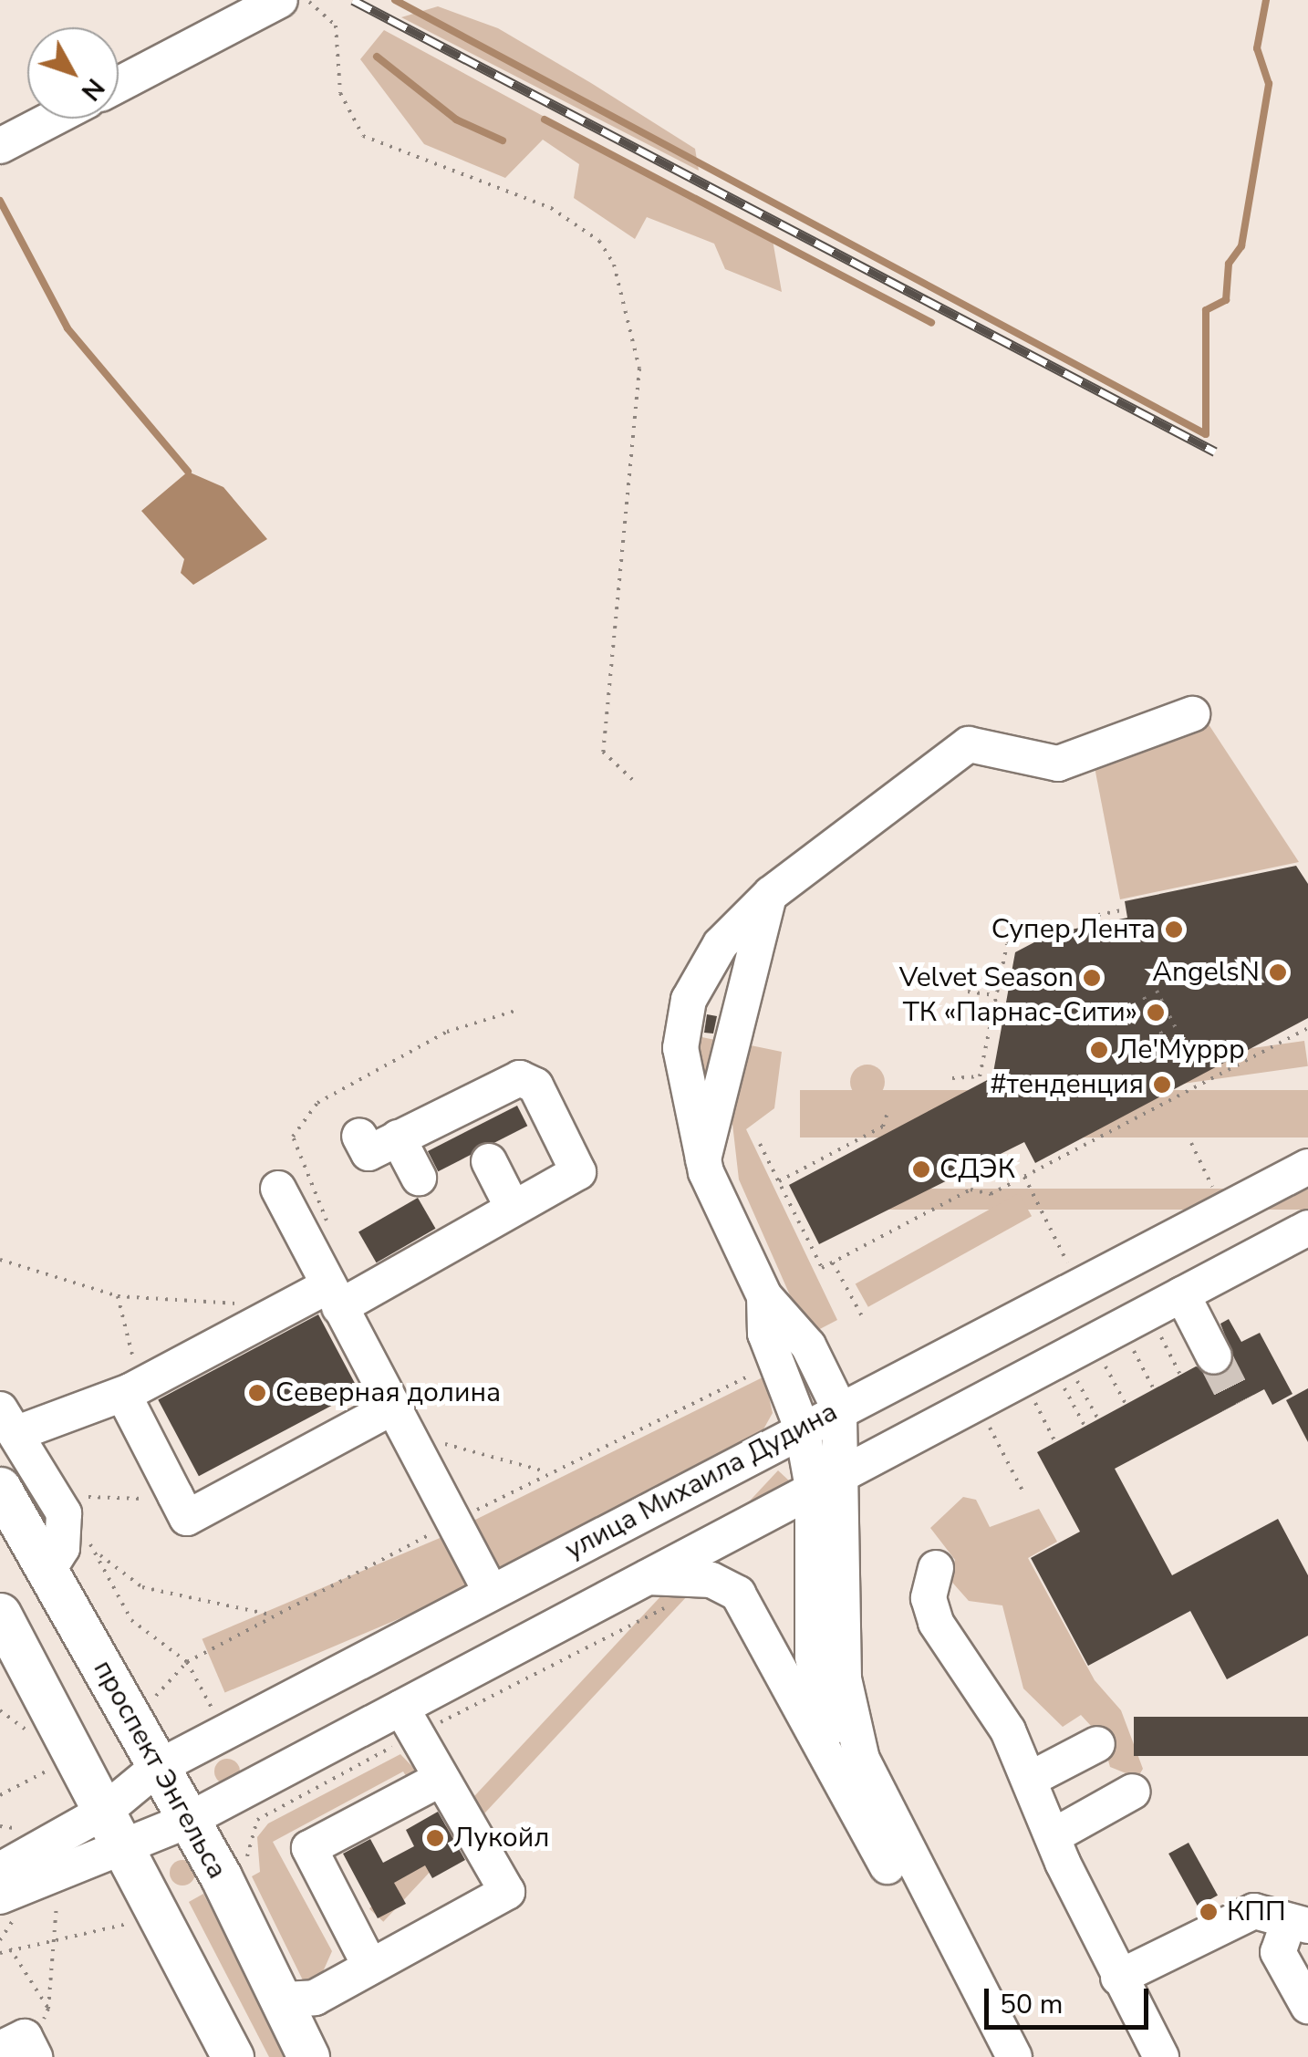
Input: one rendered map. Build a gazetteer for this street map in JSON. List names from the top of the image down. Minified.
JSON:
{"streets":{"main road":["проспект Энгельса"],"street":["улица Михаила Дудина"]},"crossings":[["улица Михаила Дудина","проспект Энгельса"]],"places":["Супер Лента","AngelsN","Velvet Season","ТК «Парнас-Сити»","Ле'Муррр","#тенденция","СДЭК","Северная долина","Лукойл","КПП"],"scale_bar":"50 m","north":"bottom right"}
